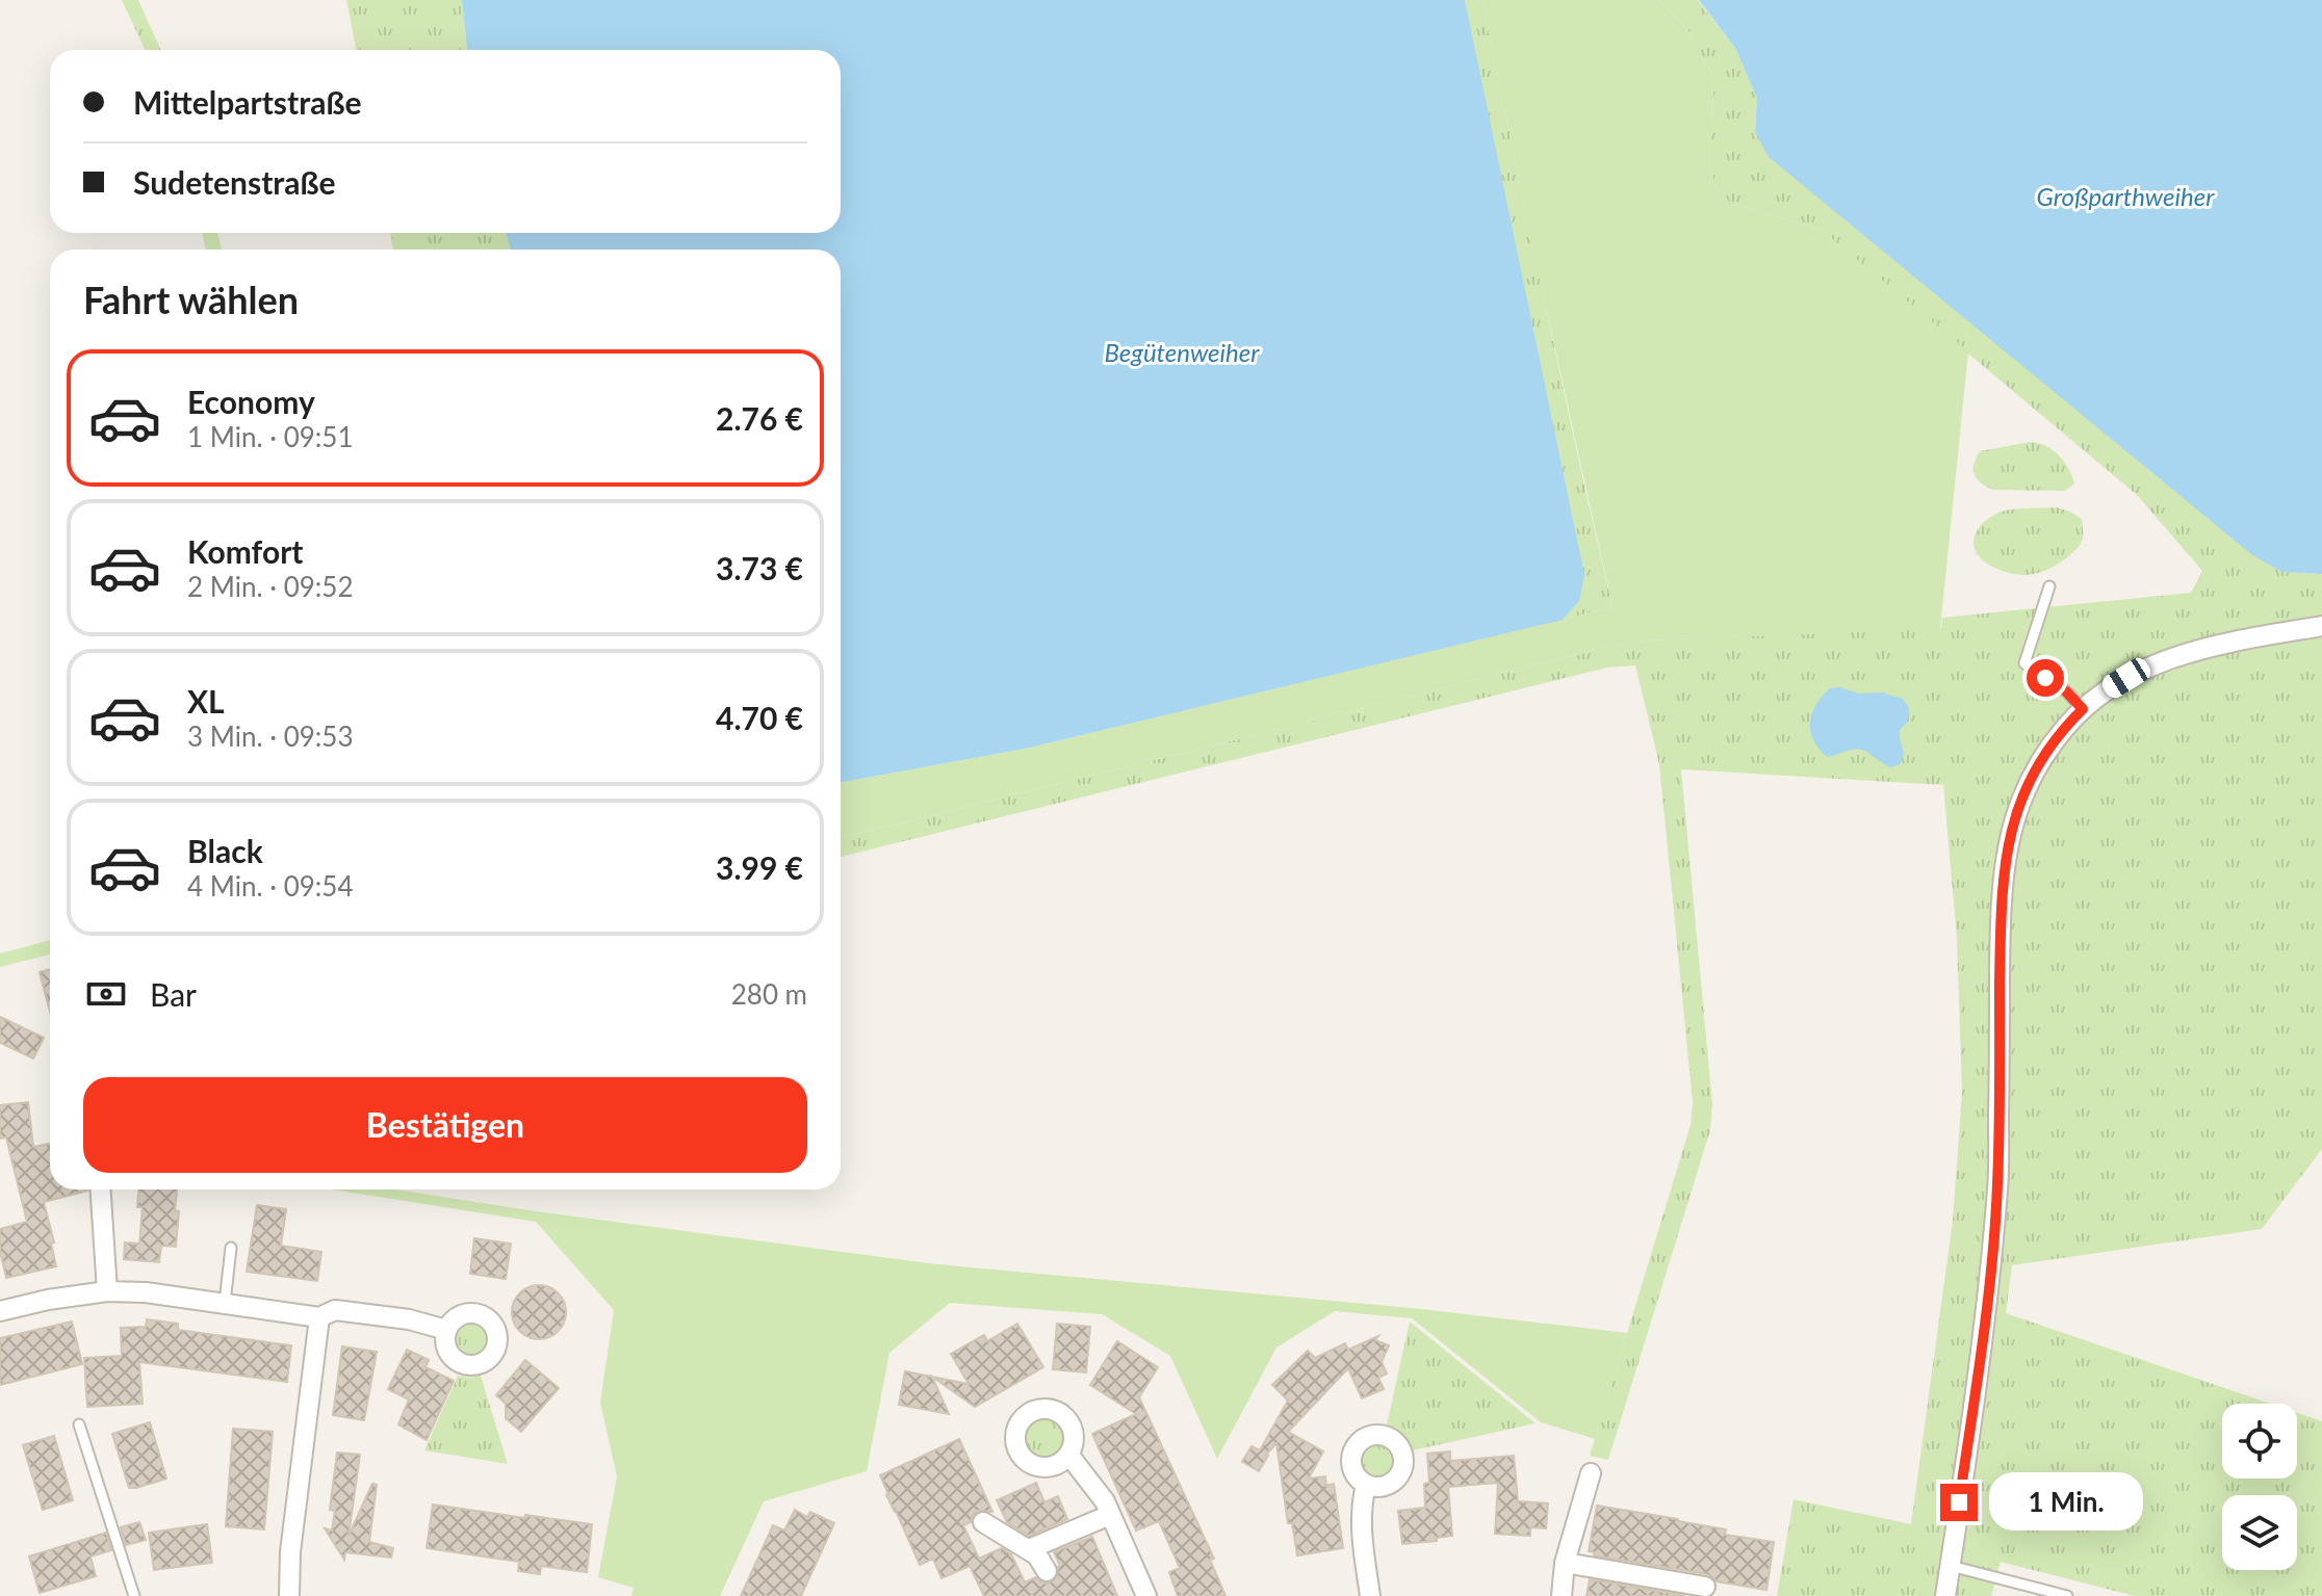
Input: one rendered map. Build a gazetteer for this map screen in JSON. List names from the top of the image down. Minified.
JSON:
{"water":["Großparthweiher","Begütenweiher"],"page":{"banner":["Mittelpartstraße","Sudetenstraße"],"heading":"Fahrt wählen","list":[{"name":"Economy","note":"1 Min. · 09:51","value":"2.76 €"},{"name":"Komfort","note":"2 Min. · 09:52","value":"3.73 €"},{"name":"XL","note":"3 Min. · 09:53","value":"4.70 €"},{"name":"Black","note":"4 Min. · 09:54","value":"3.99 €"}],"pay":["Bar","280 m"],"buttons":"Bestätigen","bubble":"1 Min."}}
